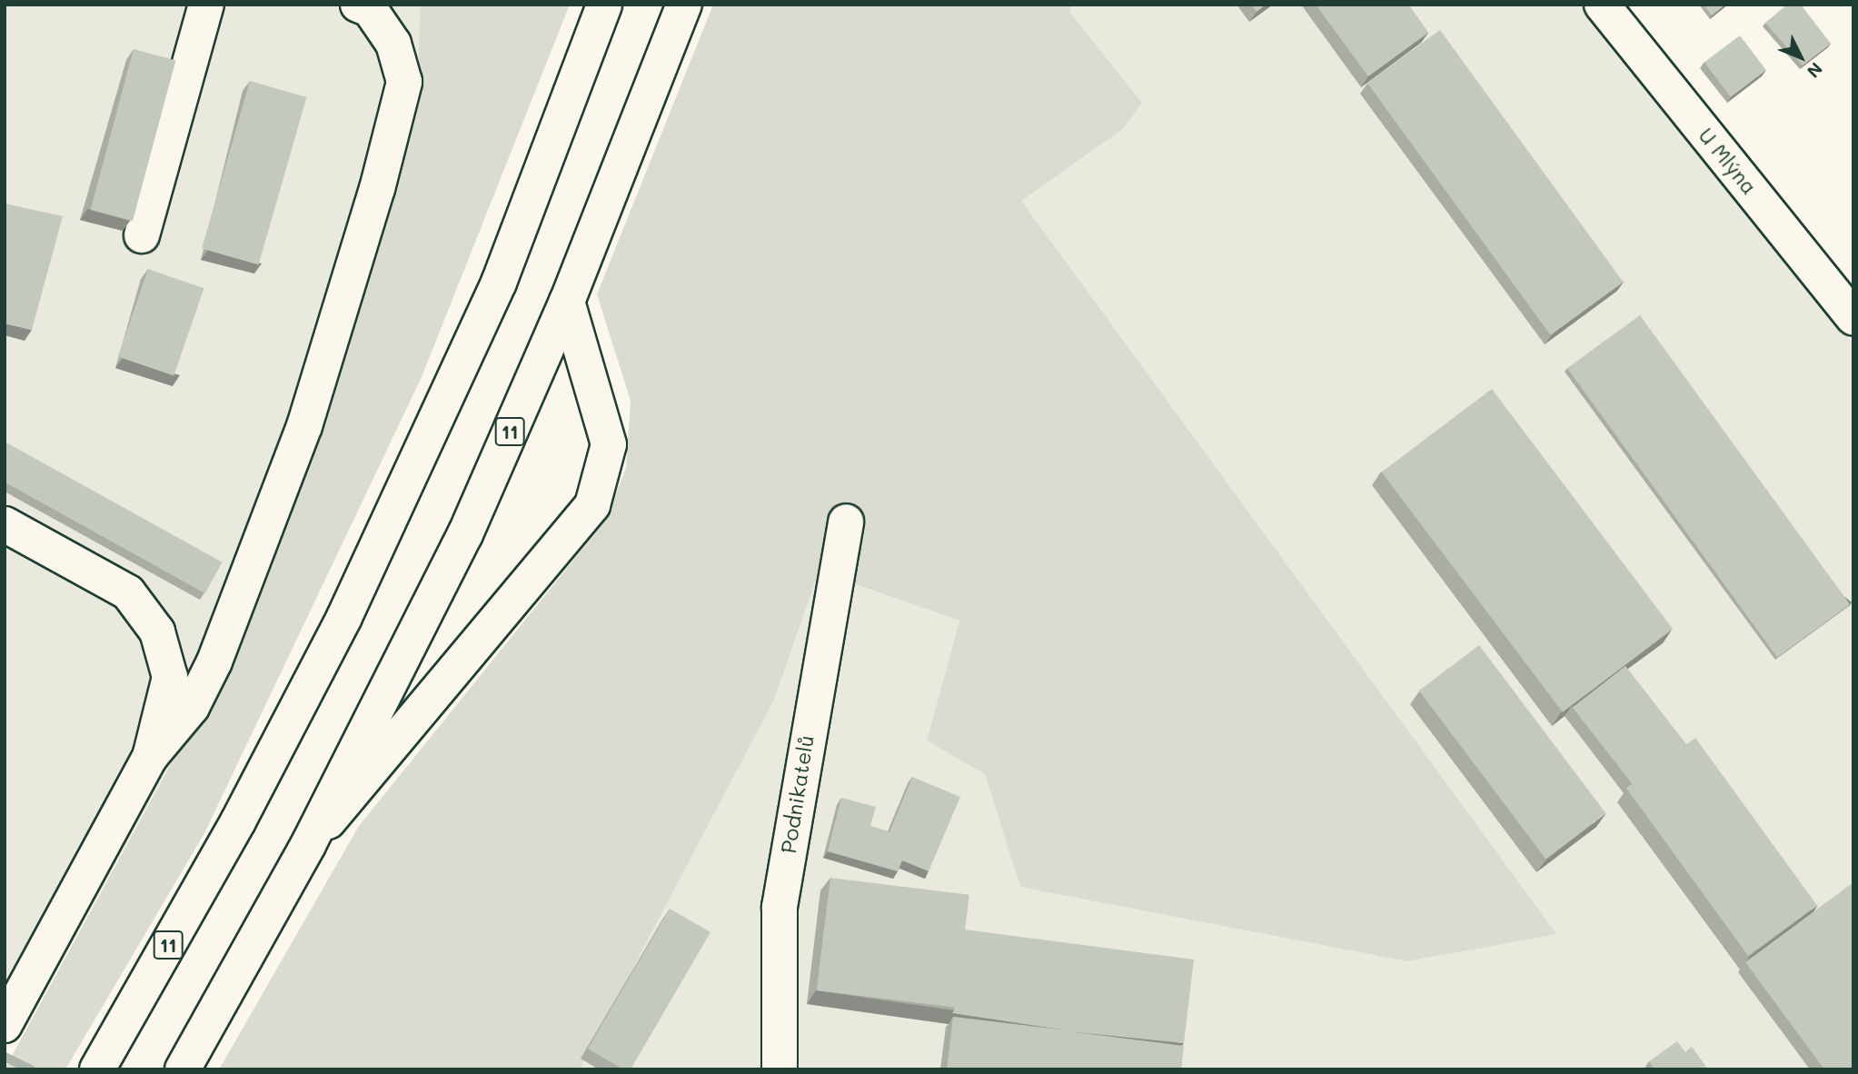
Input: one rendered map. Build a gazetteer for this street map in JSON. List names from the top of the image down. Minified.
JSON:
{"streets":{"main road":["U Mlýna","11","Podnikatelů"]},"north":"bottom right"}
